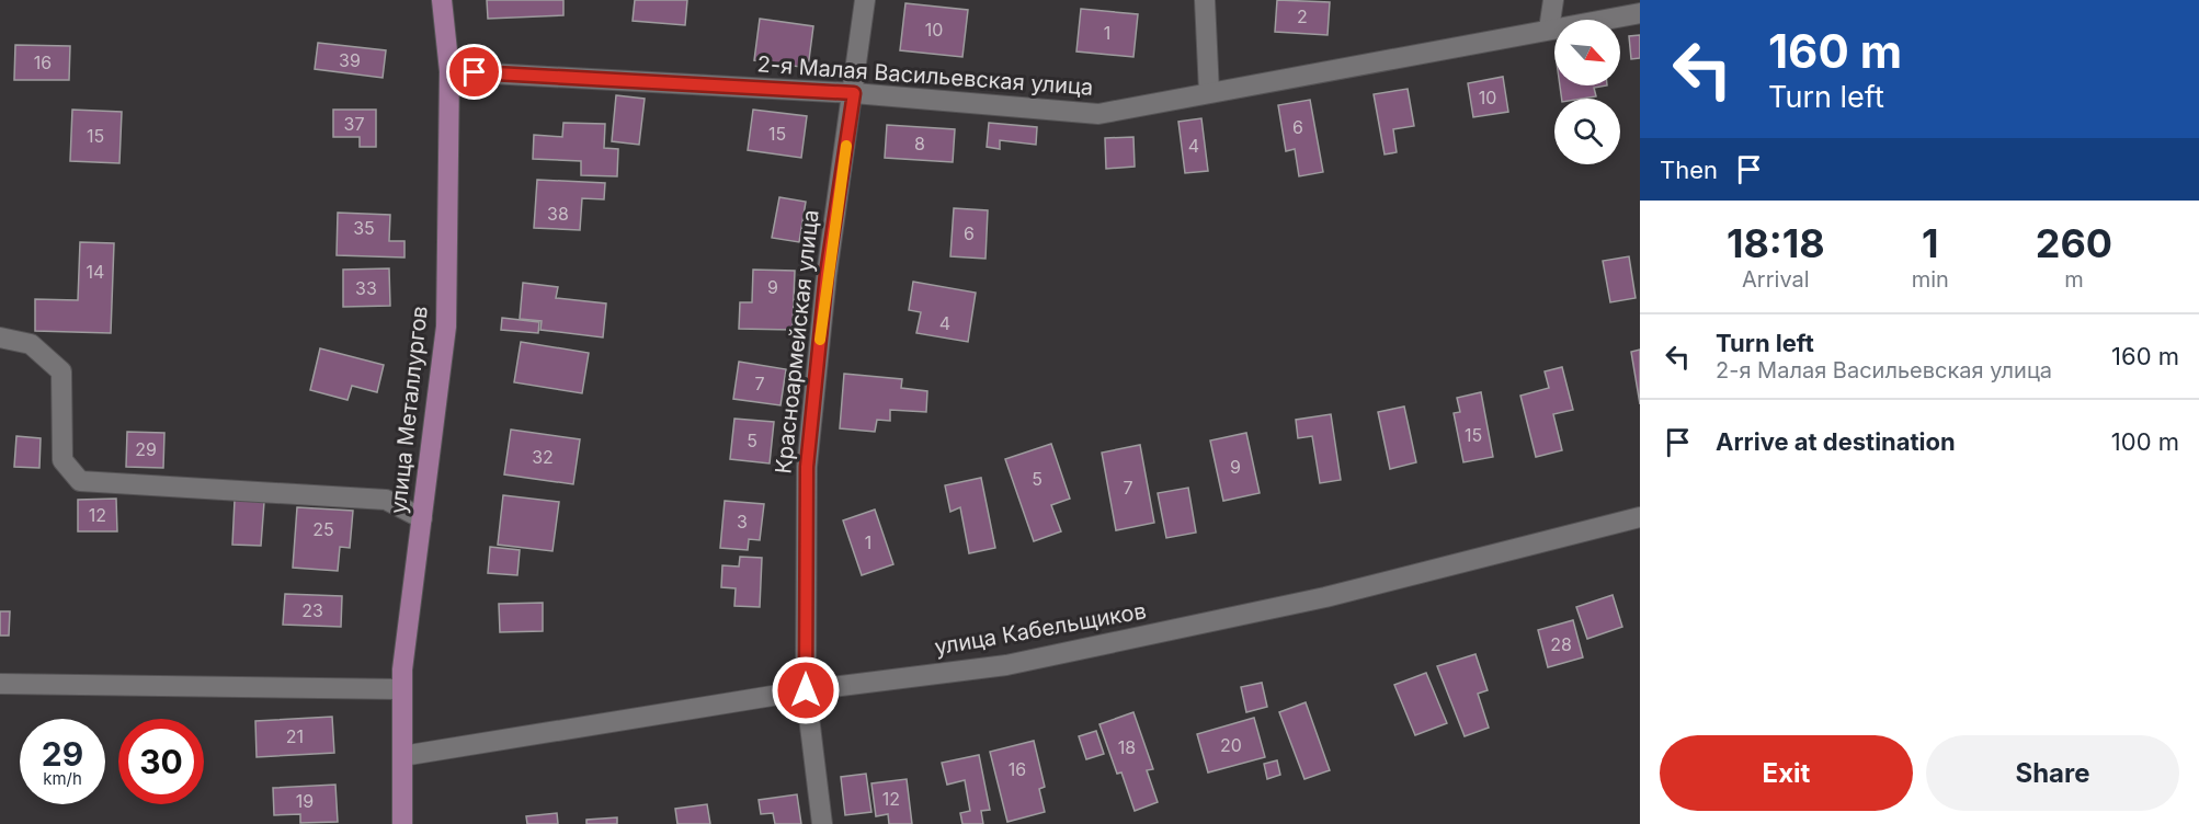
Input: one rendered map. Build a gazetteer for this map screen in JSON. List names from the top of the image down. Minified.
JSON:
{"streets":{"main road":["улица Металлургов"],"street":["2-я Малая Васильевская улица","Красноармейская улица","улица Кабельщиков"]},"crossings":[["2-я Малая Васильевская улица","Красноармейская улица"],["2-я Малая Васильевская улица","улица Металлургов"],["Красноармейская улица","улица Кабельщиков"],["улица Металлургов","улица Кабельщиков"]],"house_numbers":["2","10","1","39","16","10","37","6","15","15","8","4","38","35","6","14","9","33","4","7","15","5","29","32","9","5","7","12","3","25","1","23","28","21","20","18","16","12","19"],"north":"bottom right","page":{"turn":["160 m","Turn left"],"then":"Then","eta":["18:18","Arrival","1","min","260","m"],"list":[{"name":"Turn left","note":"2-я Малая Васильевская улица","value":"160 m"},{"name":"Arrive at destination","value":"100 m"}],"speed":"29 km/h","limit":"30","buttons":["Exit","Share"]}}
